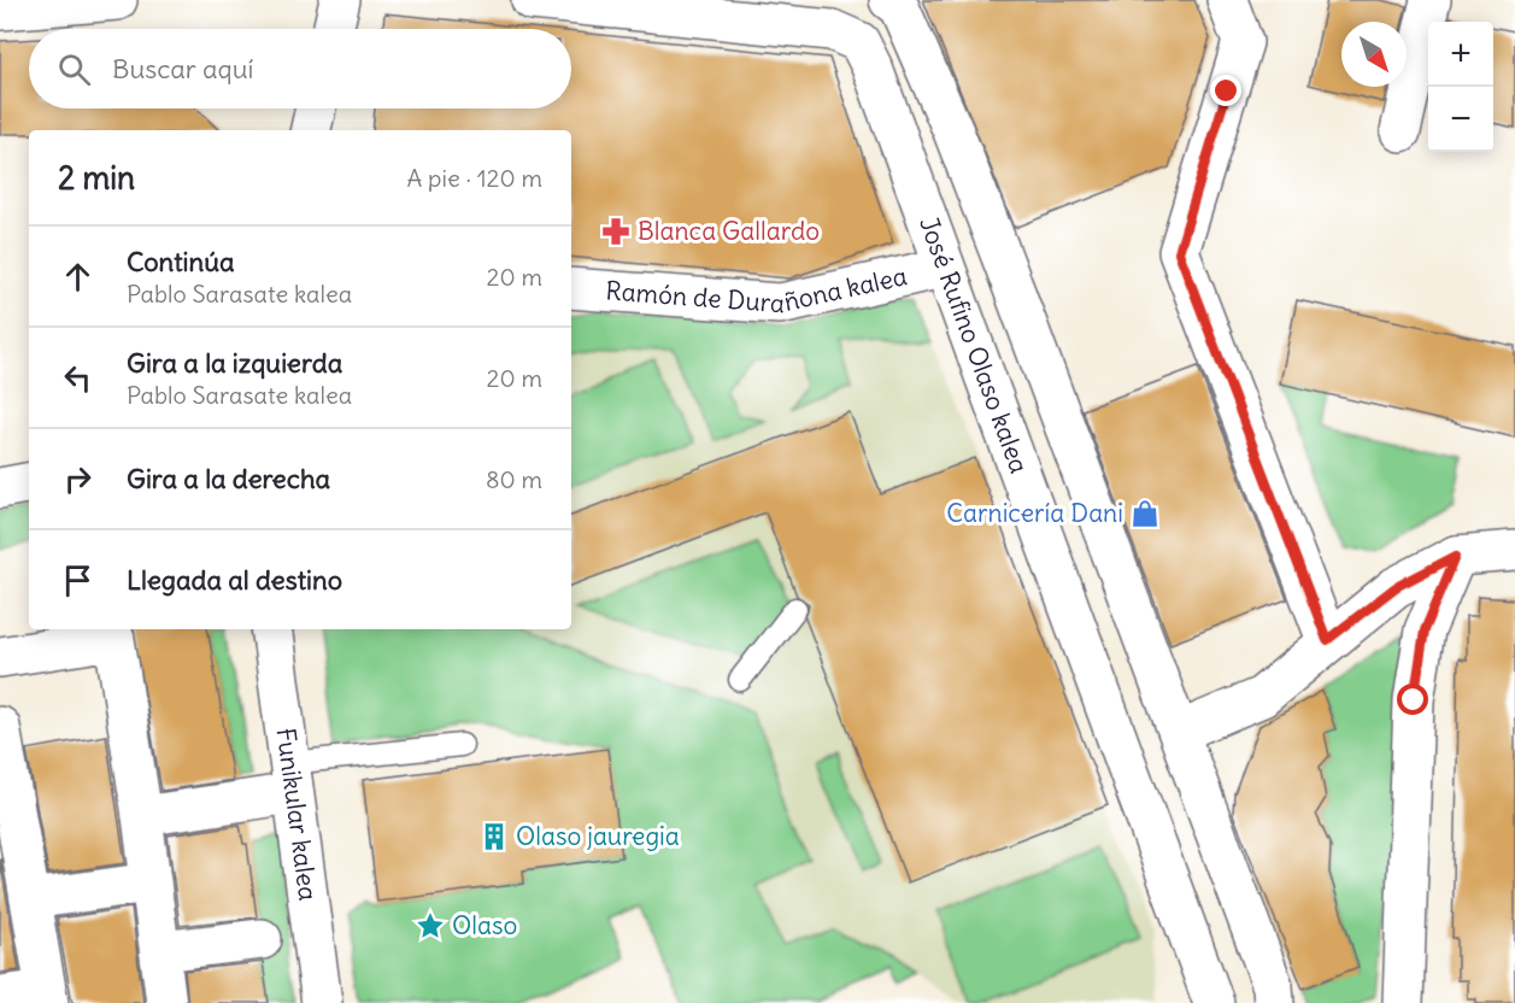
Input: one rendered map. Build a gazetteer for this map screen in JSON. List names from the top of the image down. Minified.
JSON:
{"streets":{"street":["Ramón de Durañona kalea","José Rufino Olaso kalea","Funikular kalea"]},"crossings":[["Ramón de Durañona kalea","José Rufino Olaso kalea"]],"places":{"pharmacy":["Blanca Gallardo"],"shop":["Carnicería Dani"],"building":["Olaso jauregia"],"place":["Olaso"]},"north":"bottom right","page":{"map_buttons":["+","−"],"search":"Buscar aquí","heading":["2 min","A pie · 120 m"],"list":[["Continúa","Pablo Sarasate kalea","20 m"],["Gira a la izquierda","Pablo Sarasate kalea","20 m"],["Gira a la derecha","80 m"],"Llegada al destino"]}}
